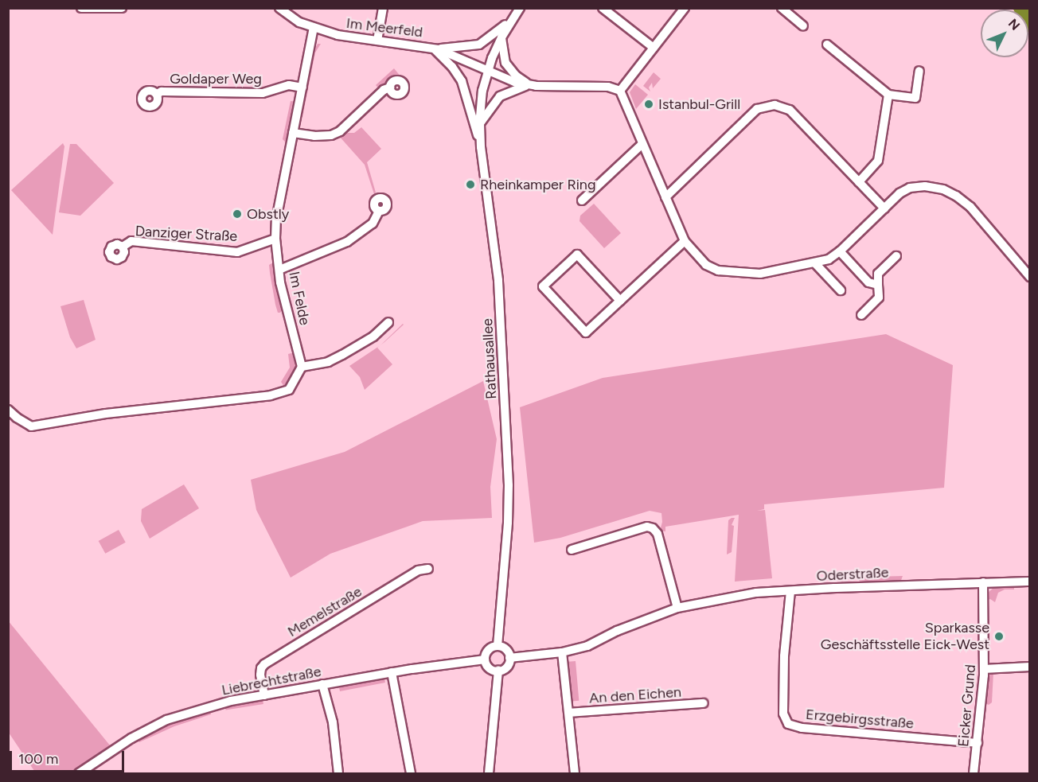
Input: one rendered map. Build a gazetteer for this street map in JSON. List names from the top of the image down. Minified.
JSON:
{"streets":{"street":["Im Meerfeld","Goldaper Weg","Danziger Straße","Im Felde","Rathausallee","Oderstraße","Memelstraße","Liebrechtstraße","An den Eichen","Eicker Grund","Erzgebirgsstraße"]},"crossings":[["Im Meerfeld","Im Felde"],["Im Meerfeld","Rathausallee"],["Goldaper Weg","Im Felde"],["Danziger Straße","Im Felde"],["Rathausallee","Oderstraße"],["Rathausallee","Liebrechtstraße"],["Oderstraße","Liebrechtstraße"],["Oderstraße","Eicker Grund"],["Oderstraße","Erzgebirgsstraße"],["Memelstraße","Liebrechtstraße"],["Eicker Grund","Erzgebirgsstraße"]],"places":["Istanbul-Grill","Rheinkamper Ring","Obstly","Sparkasse Geschäftsstelle Eick-West"],"scale_bar":"100 m","north":"top right"}
